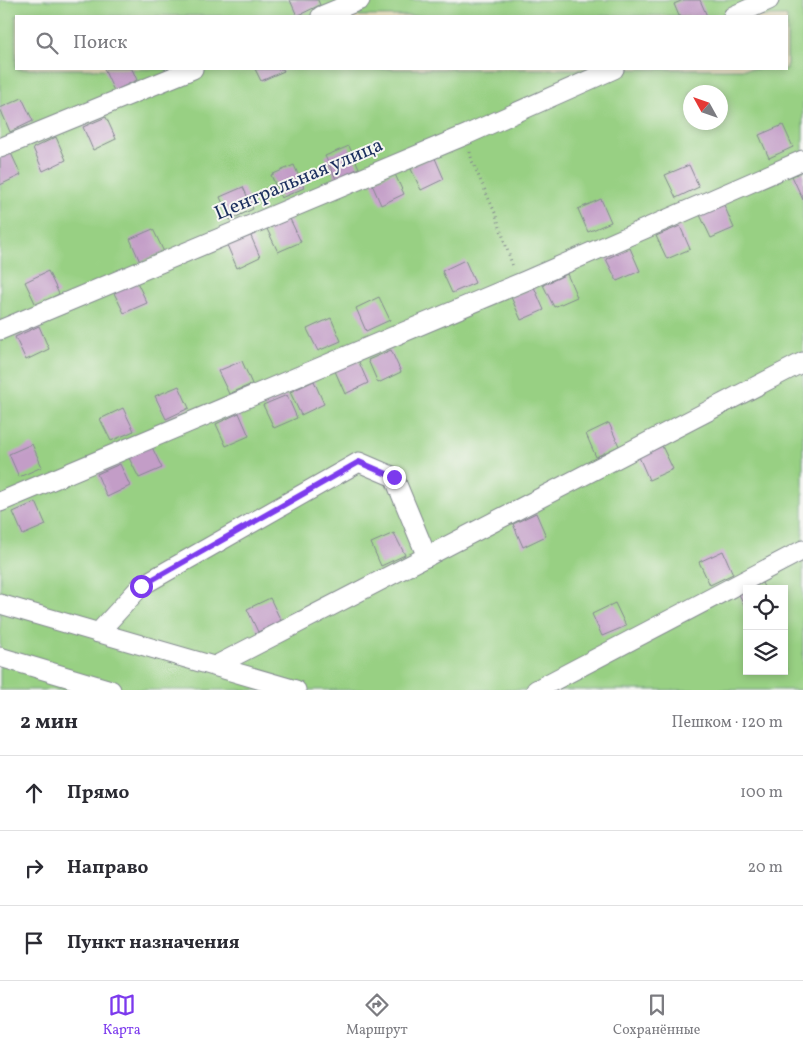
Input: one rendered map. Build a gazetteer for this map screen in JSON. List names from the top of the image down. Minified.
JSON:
{"streets":{"street":["Центральная улица"]},"north":"top left","page":{"search":"Поиск","heading":["2 мин","Пешком · 120 m"],"list":[["Прямо","100 m"],["Направо","20 m"],"Пункт назначения"],"nav":["Карта","Маршрут","Сохранённые"]}}
